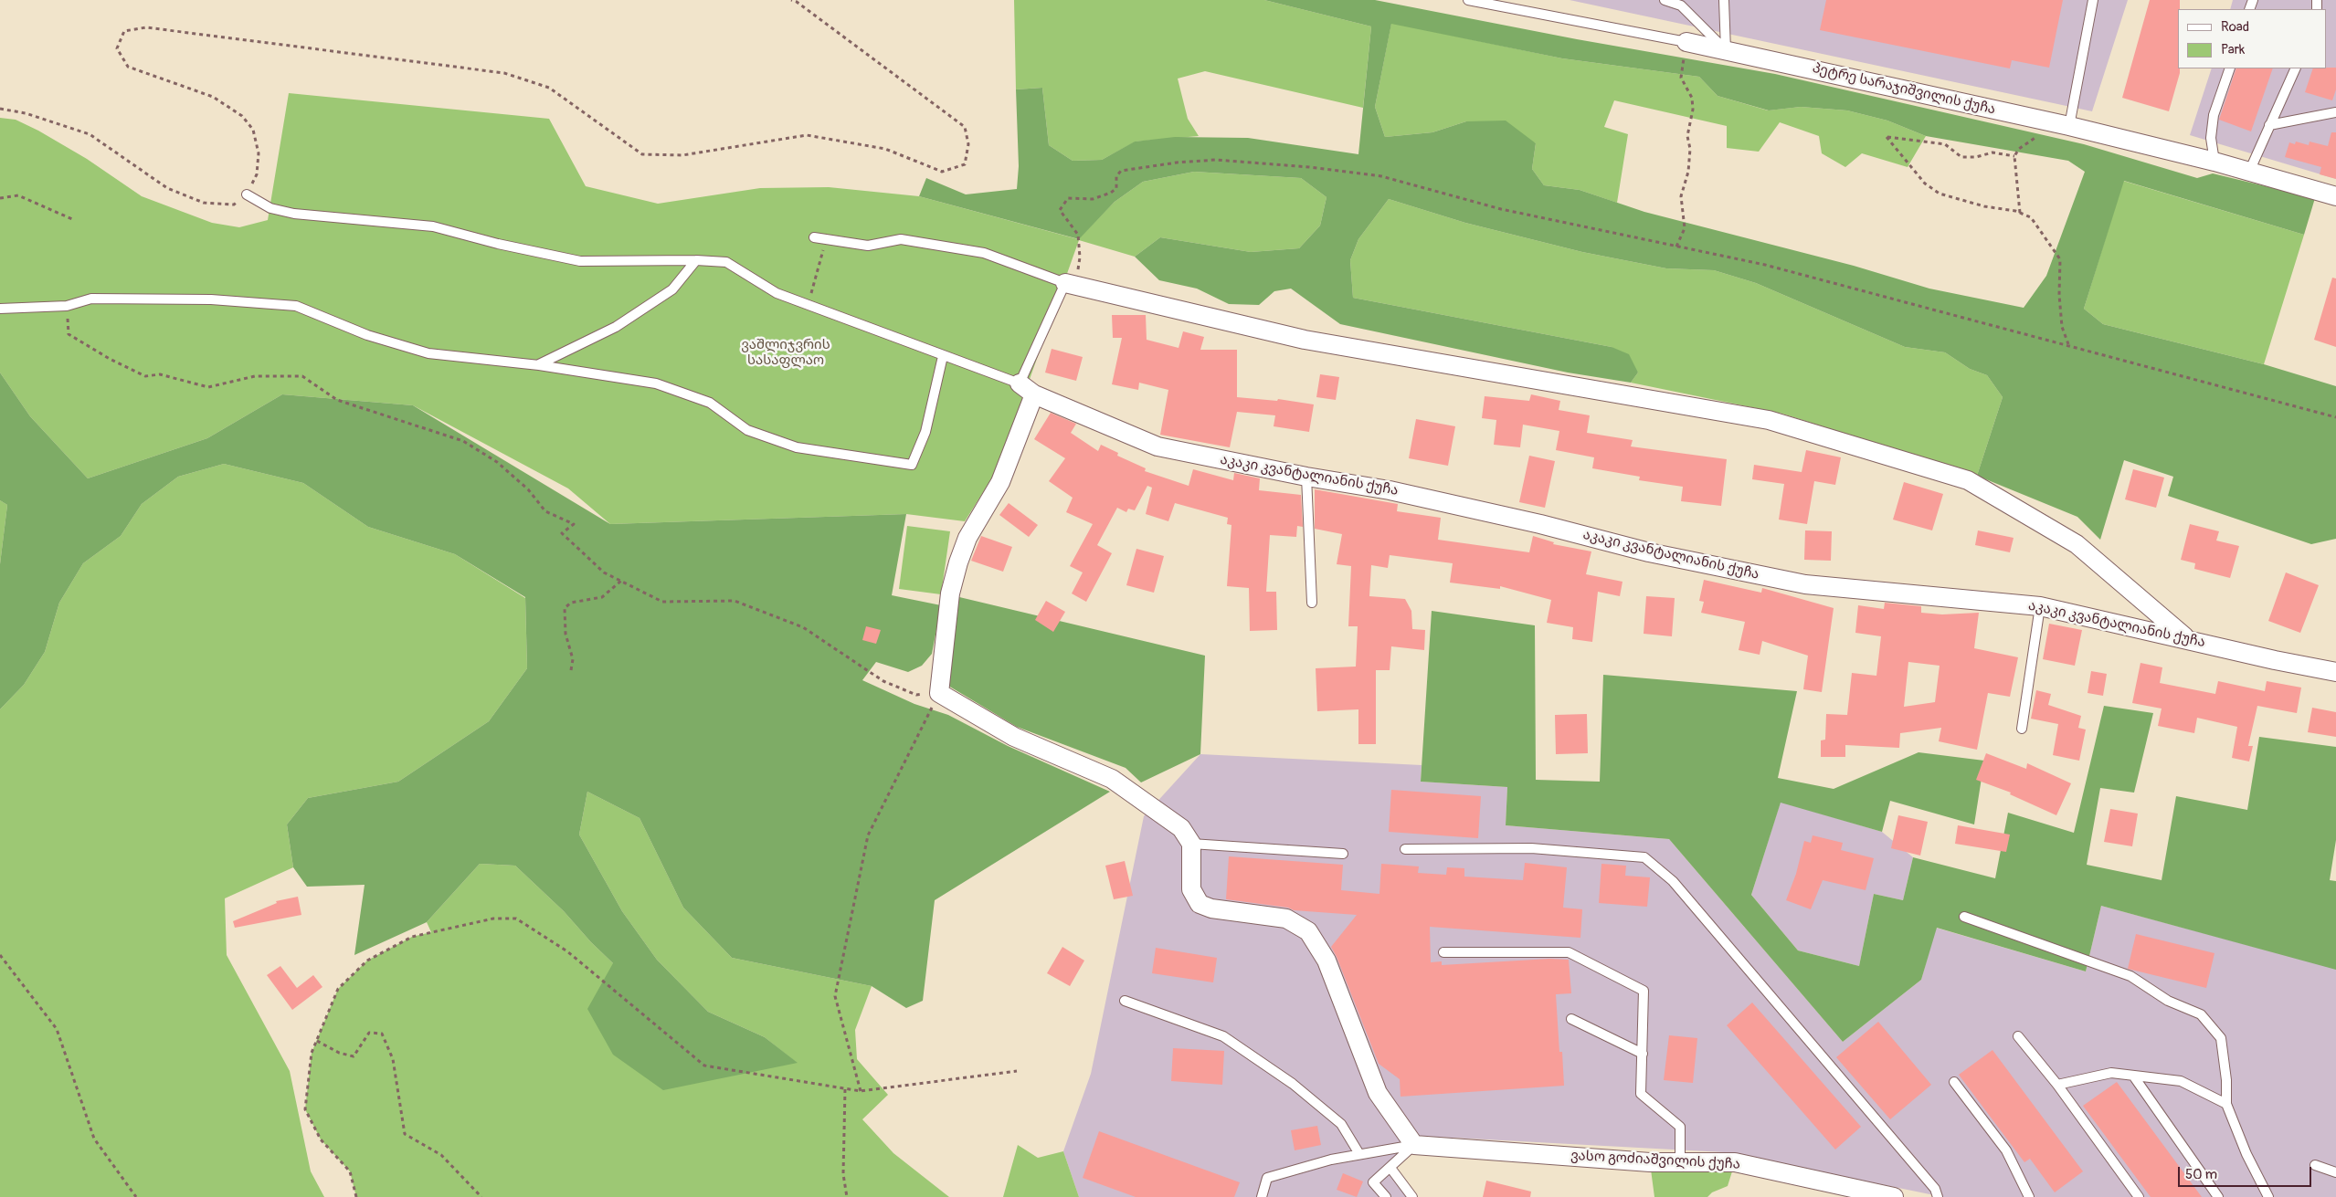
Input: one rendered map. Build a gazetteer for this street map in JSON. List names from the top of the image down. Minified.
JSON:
{"streets":{"street":["პეტრე სარაჯიშვილის ქუჩა","აკაკი კვანტალიანის ქუჩა","ვასო გოძიაშვილის ქუჩა"]},"parks":["ვაშლიჯვრის სასაფლაო"],"legend":["Road","Park"],"scale_bar":"50 m"}
